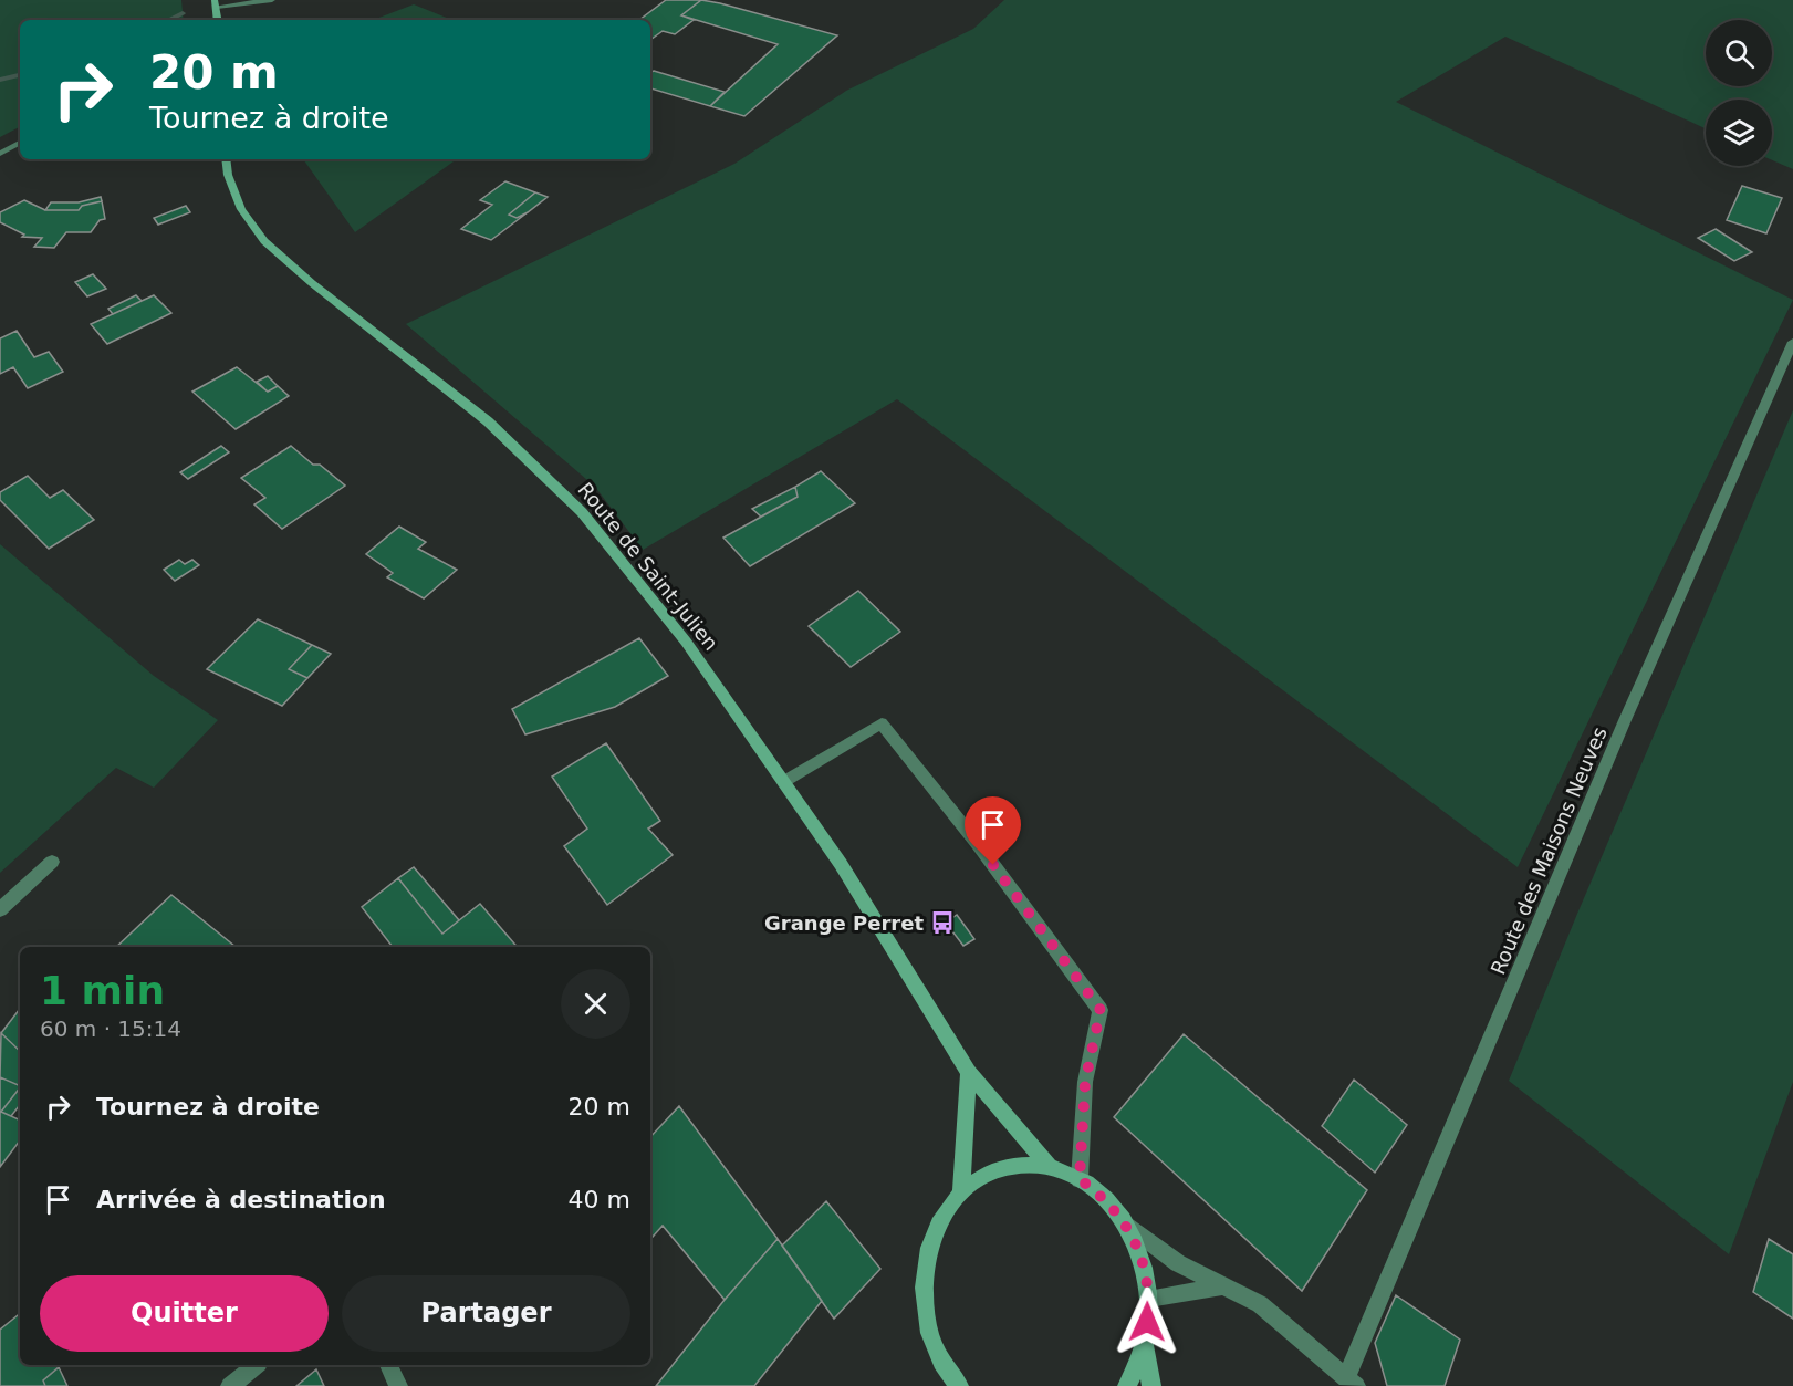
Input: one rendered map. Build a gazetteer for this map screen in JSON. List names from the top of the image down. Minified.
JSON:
{"streets":{"main road":["Route de Saint-Julien"],"street":["Route des Maisons Neuves"]},"places":{"bus stop":["Grange Perret"]},"page":{"turn":["20 m","Tournez à droite"],"heading":["1 min","60 m · 15:14"],"list":[{"name":"Tournez à droite","value":"20 m"},{"name":"Arrivée à destination","value":"40 m"}],"buttons":["Quitter","Partager"]}}
